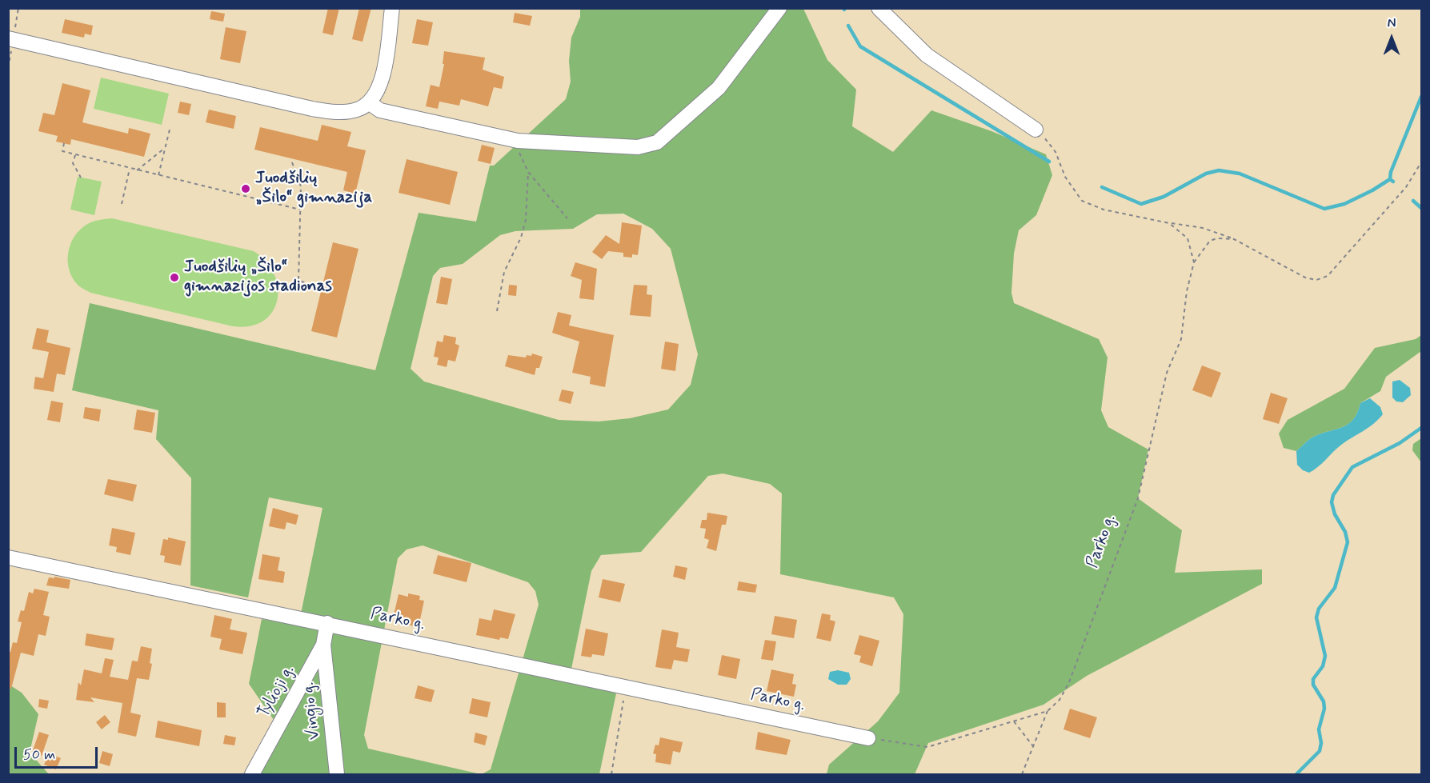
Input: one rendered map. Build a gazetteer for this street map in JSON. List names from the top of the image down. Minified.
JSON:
{"streets":{"street":["Parko g.","Tylioji g.","Vingio g."]},"crossings":[["Parko g.","Tylioji g."],["Tylioji g.","Vingio g."]],"places":["Juodšilių „Šilo“ gimnazija","Juodšilių „Šilo“ gimnazijos stadionas"],"scale_bar":"50 m","north":"top"}
